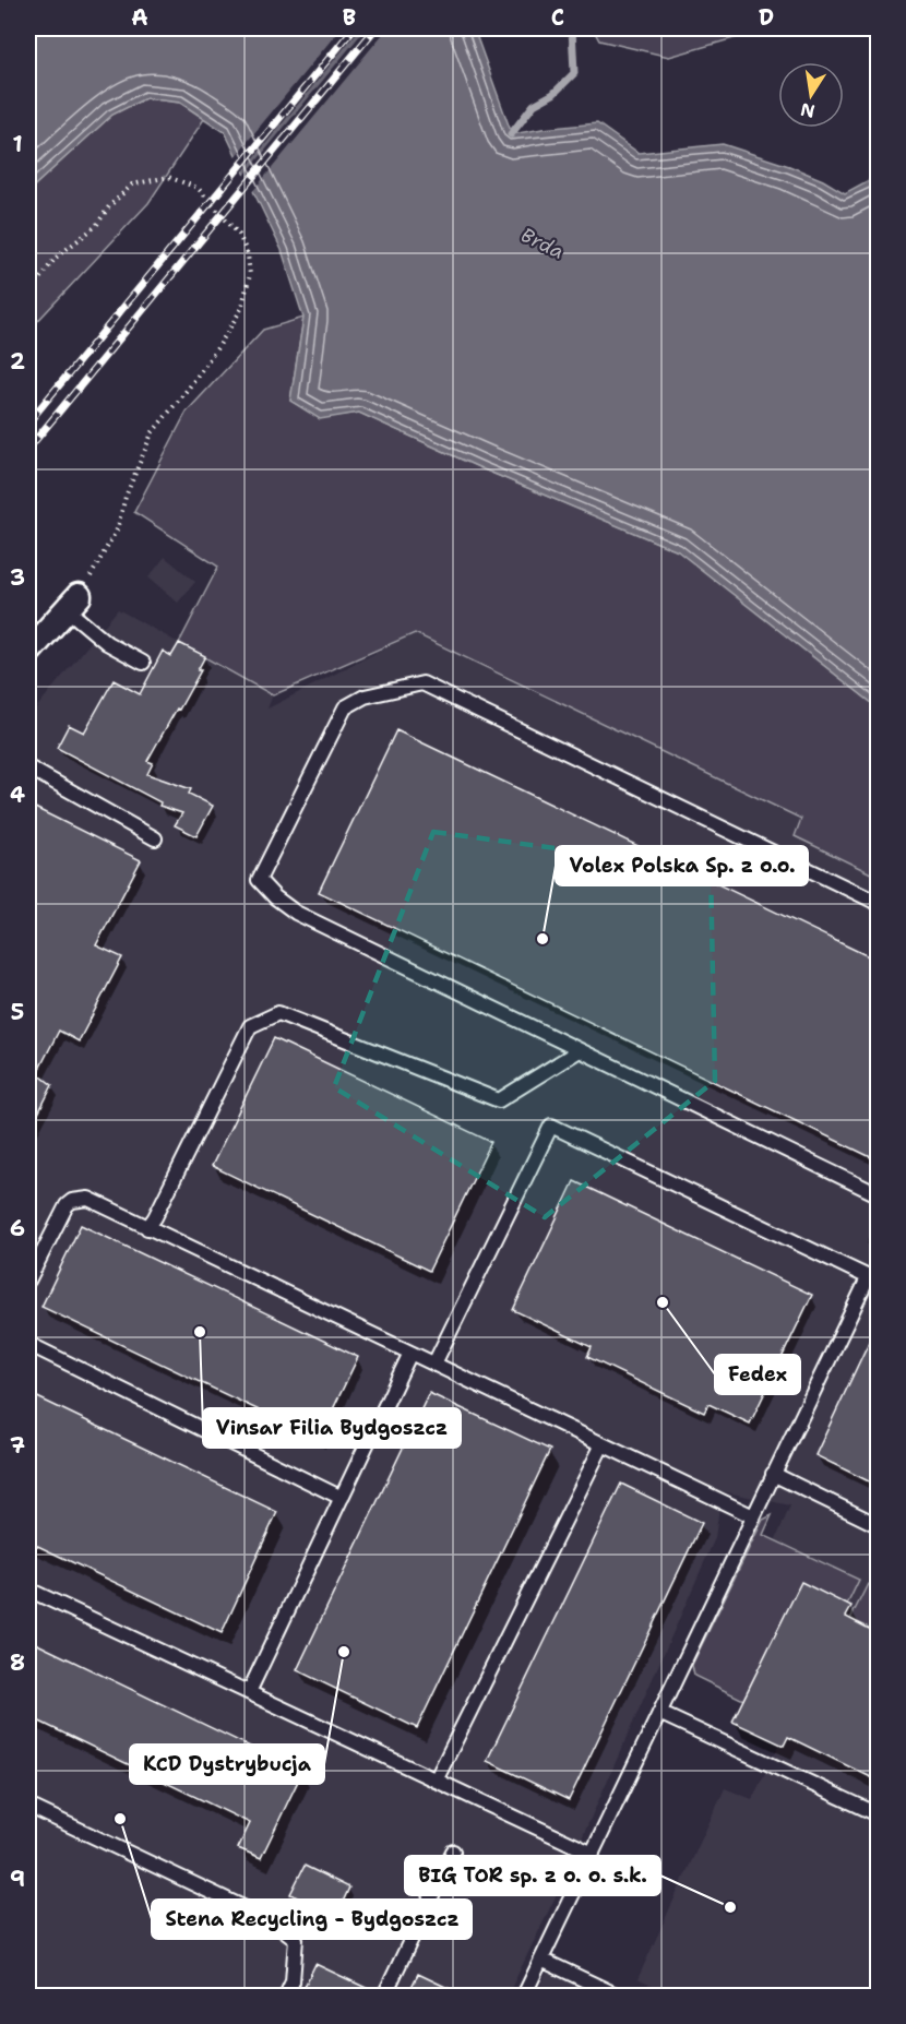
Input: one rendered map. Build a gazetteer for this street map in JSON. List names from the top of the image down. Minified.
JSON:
{"water":["Brda"],"places":["Volex Polska Sp. z o.o.","Fedex","Vinsar Filia Bydgoszcz","KCD Dystrybucja","Stena Recycling - Bydgoszcz","BIG TOR sp. z o. o. s.k."],"north":"bottom","grid":{"columns":["A","B","C","D"],"rows":["1","2","3","4","5","6","7","8","9"]}}
